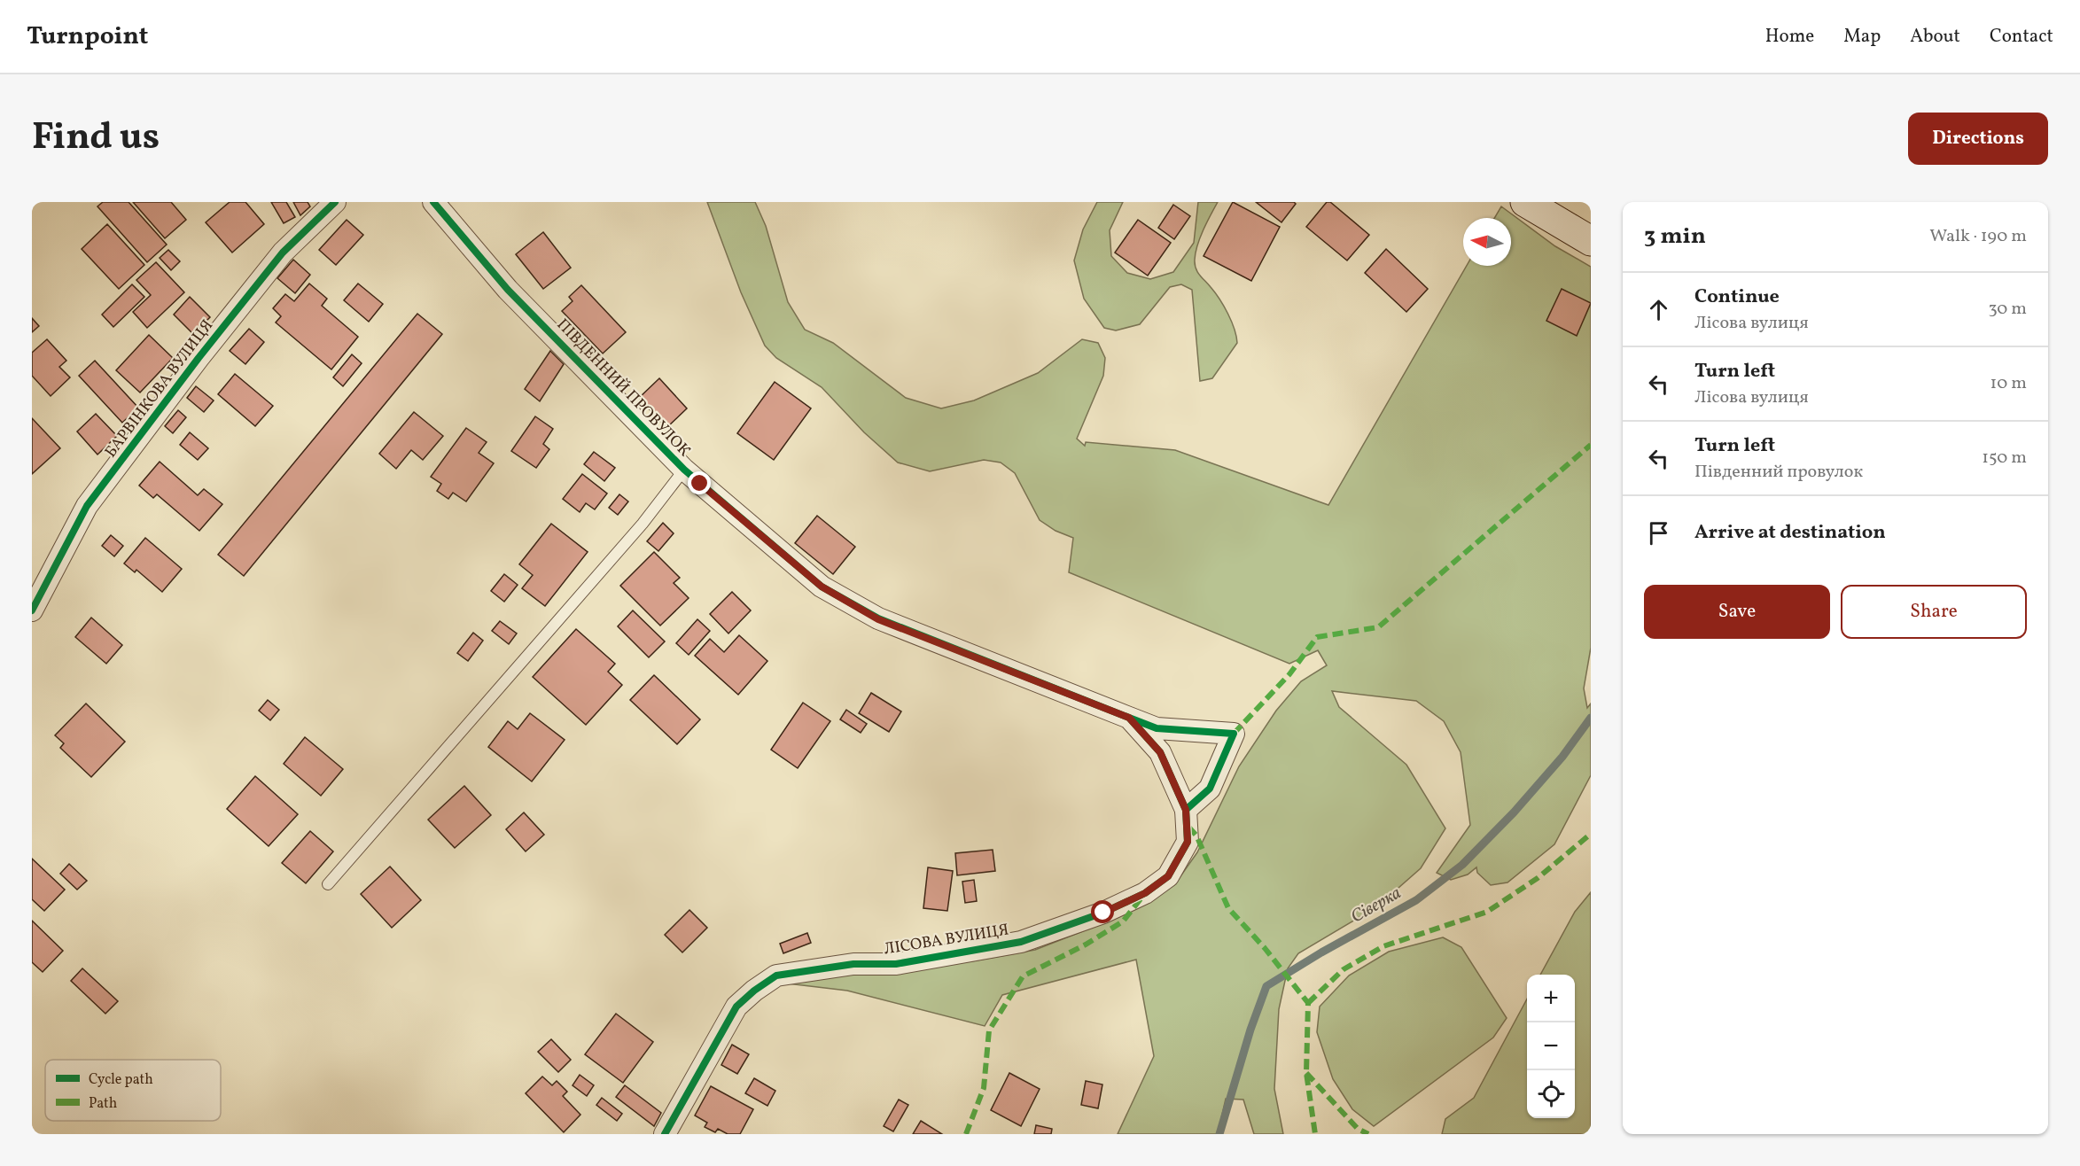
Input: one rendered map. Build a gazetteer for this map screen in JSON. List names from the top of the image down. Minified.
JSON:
{"streets":{"street":["ПІВДЕННИЙ ПРОВУЛОК","БАРВІНКОВА ВУЛИЦЯ","ЛІСОВА ВУЛИЦЯ"]},"crossings":[["ПІВДЕННИЙ ПРОВУЛОК","ЛІСОВА ВУЛИЦЯ"]],"water":["Сіверка"],"legend":["Cycle path","Path"],"north":"left","page":{"header":"Turnpoint","nav":["Home","Map","About","Contact"],"title":"Find us","buttons":["Directions",["Save","Share"]],"heading":["3 min","Walk · 190 m"],"list":[["Continue","Лісова вулиця","30 m"],["Turn left","Лісова вулиця","10 m"],["Turn left","Південний провулок","150 m"],"Arrive at destination"],"map_buttons":["+","−"]}}
